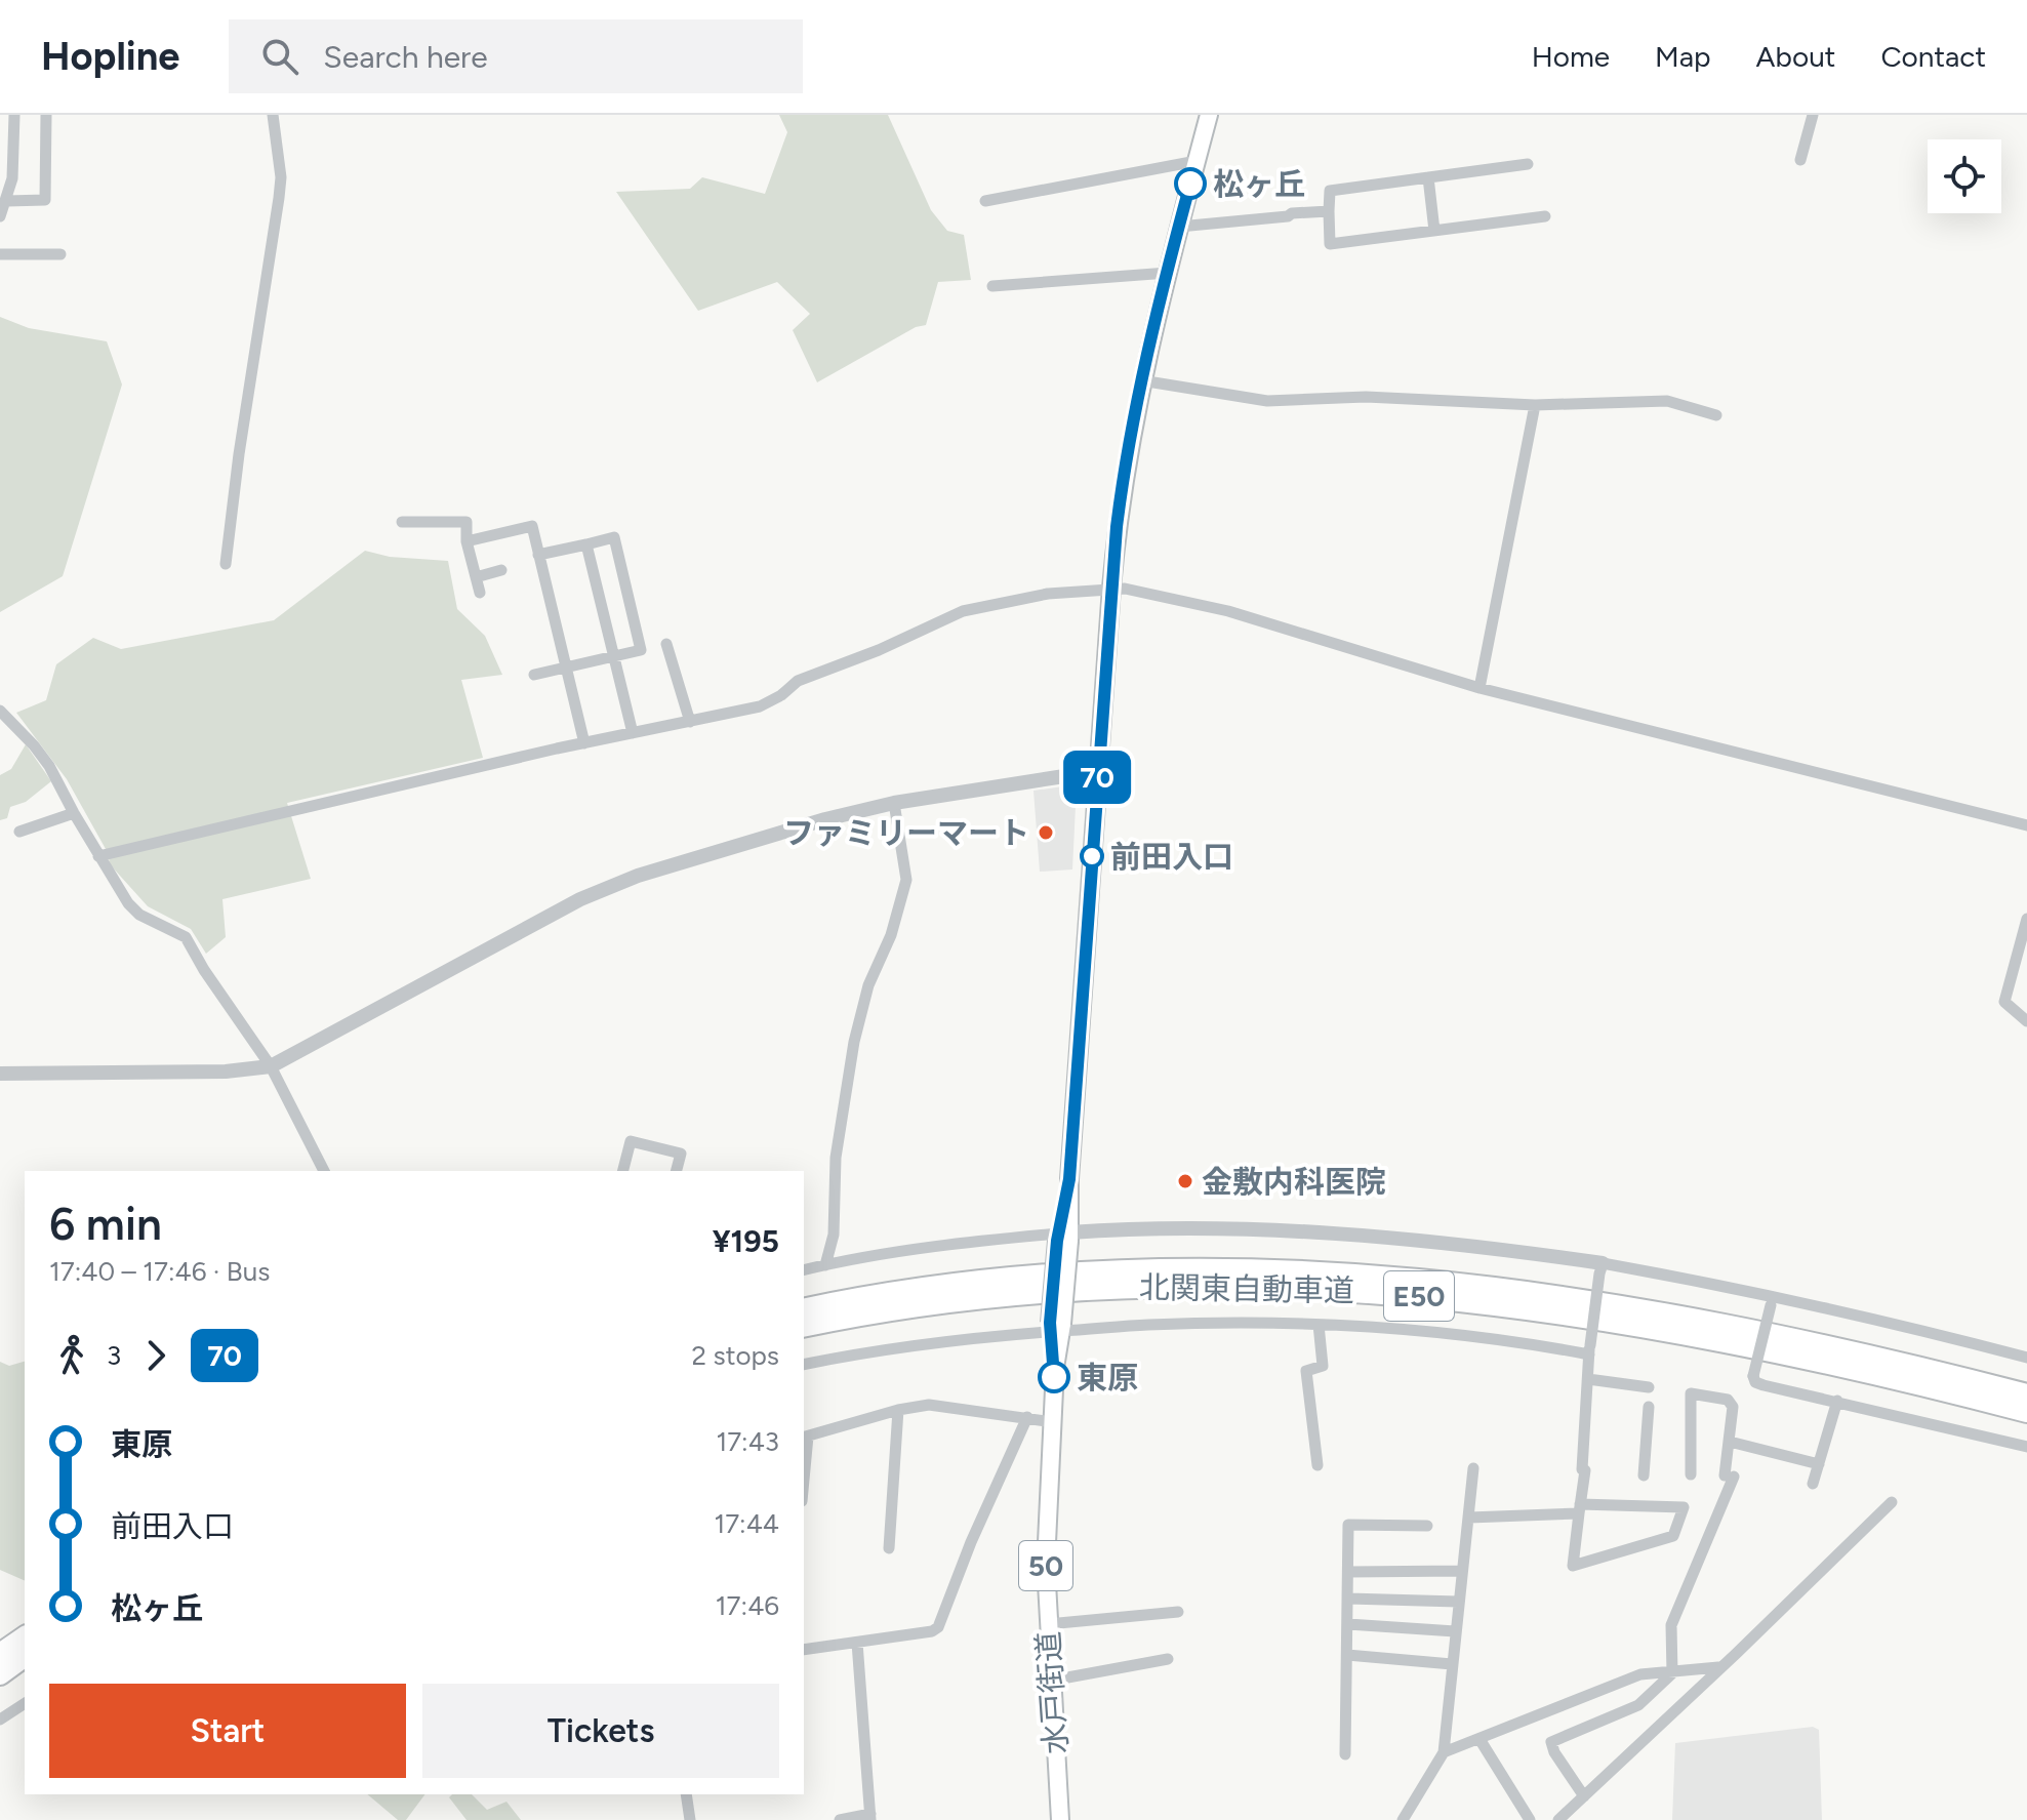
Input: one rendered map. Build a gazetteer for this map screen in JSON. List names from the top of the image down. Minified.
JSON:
{"streets":{"highway":["北関東自動車道","E50"],"main road":["50","水戸街道"]},"places":["松ヶ丘","ファミリーマート","前田入口","金敷内科医院","東原"],"lines":["bus line 70"],"page":{"header":"Hopline","search":"Search here","nav":["Home","Map","About","Contact"],"on_map":"70","heading":["6 min","17:40 – 17:46 · Bus","¥195"],"legs":["3","70","2 stops"],"list":[{"name":"東原","value":"17:43"},{"name":"前田入口","value":"17:44"},{"name":"松ヶ丘","value":"17:46"}],"buttons":["Start","Tickets"]}}
